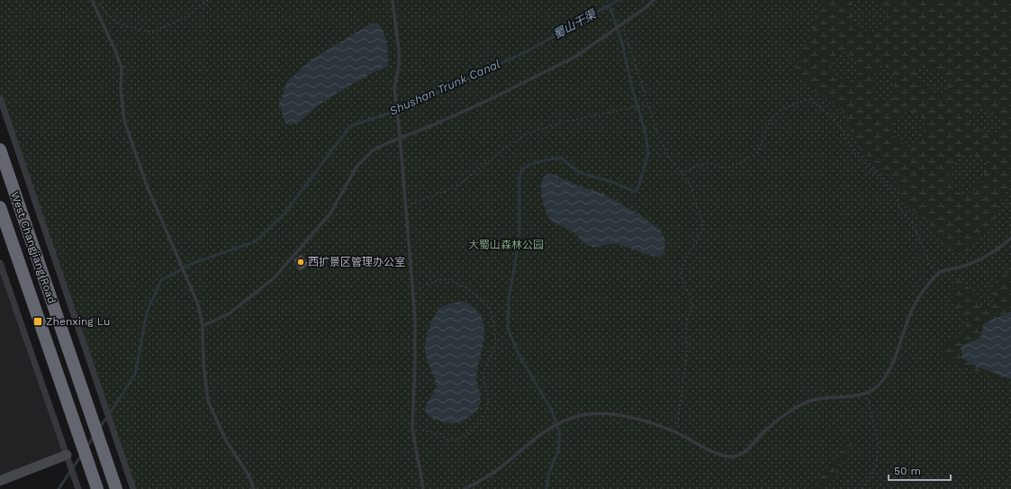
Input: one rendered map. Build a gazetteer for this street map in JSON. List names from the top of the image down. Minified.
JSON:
{"streets":{"highway":["West Changjiang Road"]},"water":["蜀山干渠","Shushan Trunk Canal"],"parks":["大蜀山森林公园"],"places":{"other":["西扩景区管理办公室"],"transit":["Zhenxing Lu"]},"scale_bar":"50 m"}
